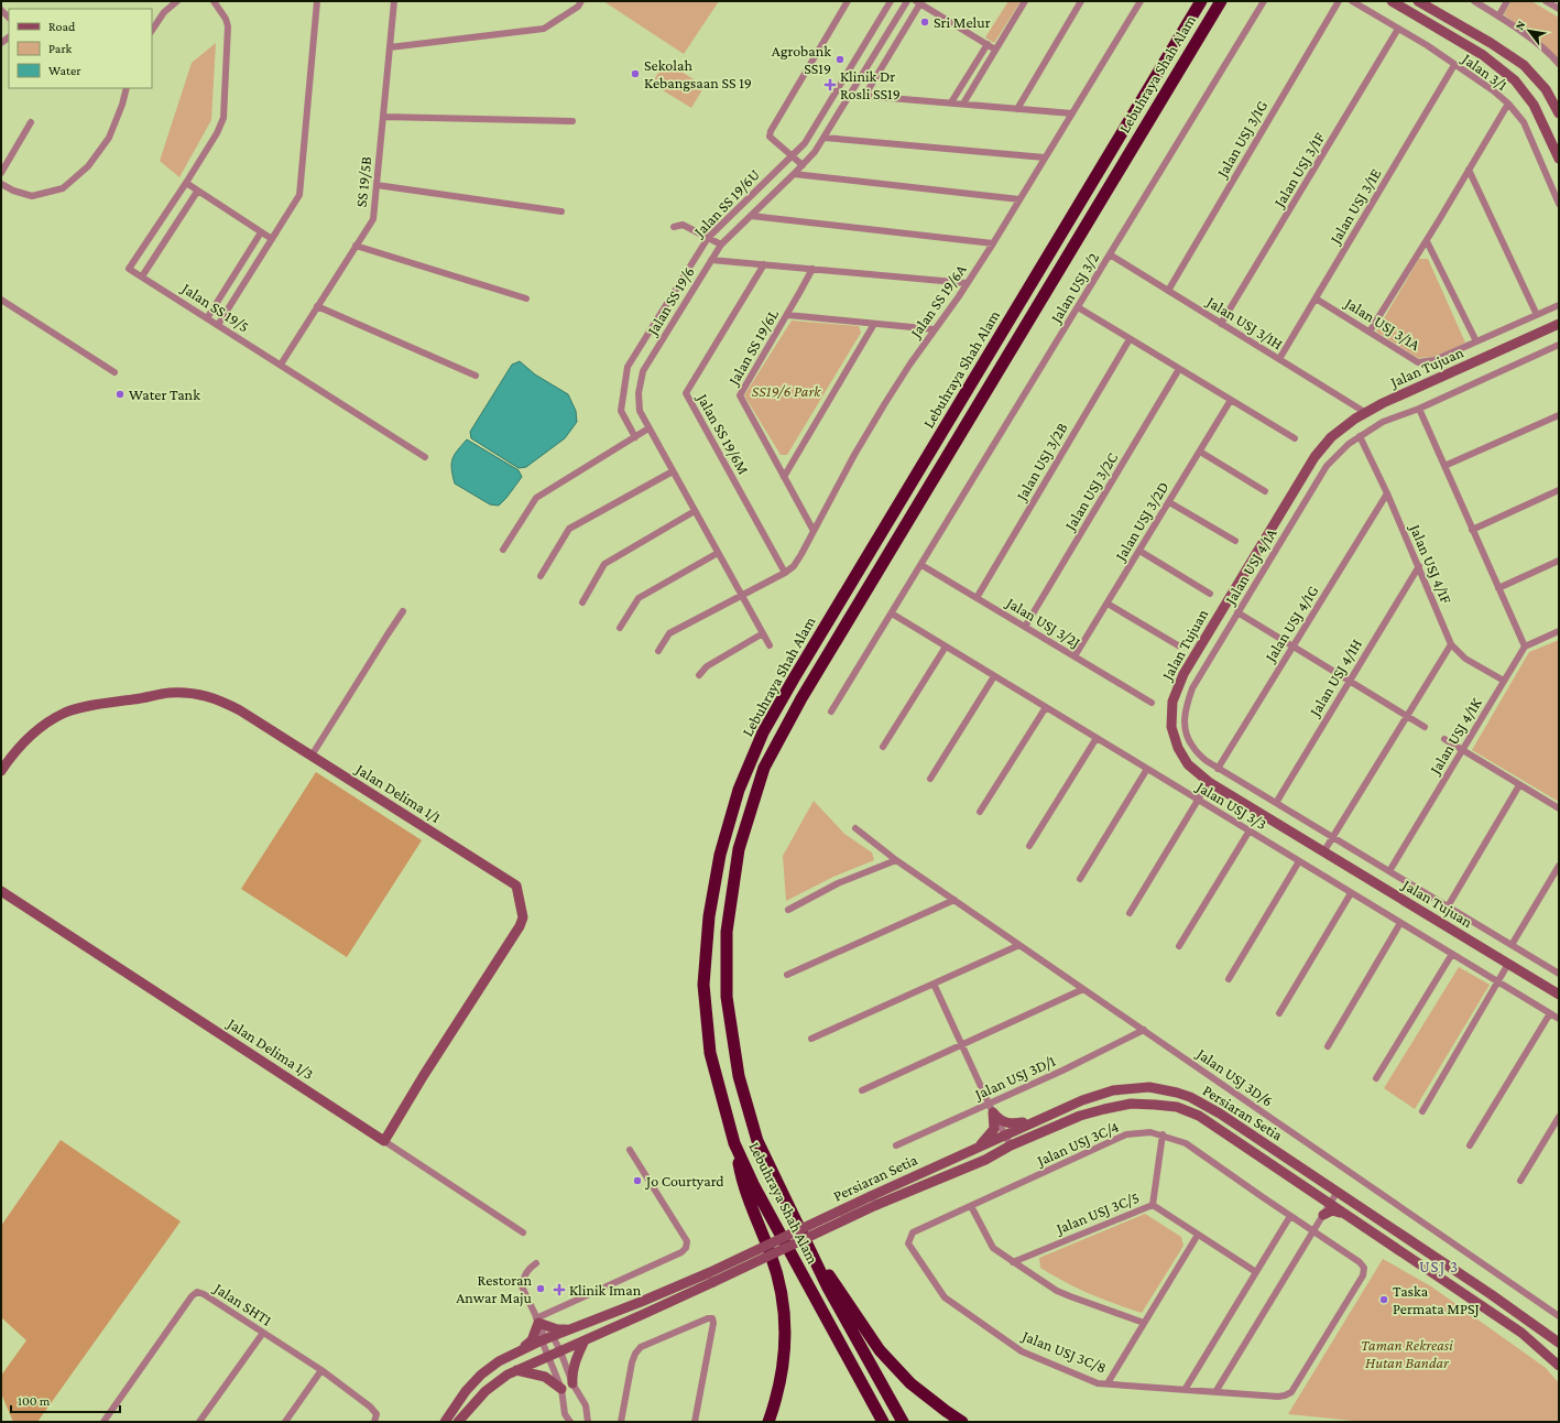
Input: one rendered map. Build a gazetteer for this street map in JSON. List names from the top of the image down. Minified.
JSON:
{"streets":{"highway":["Lebuhraya Shah Alam"],"main road":["Jalan Tujuan","Jalan Delima 1/1","Jalan Delima 1/3","Persiaran Setia"],"street":["Jalan 3/1","Jalan USJ 3/1G","Jalan USJ 3/1F","SS 19/5B","Jalan SS 19/6U","Jalan USJ 3/1E","Jalan USJ 3/2","Jalan SS 19/6","Jalan SS 19/6A","Jalan SS 19/5","Jalan USJ 3/1H","Jalan USJ 3/1A","Jalan SS 19/6L","Jalan SS 19/6M","Jalan USJ 3/2B","Jalan USJ 3/2C","Jalan USJ 3/2D","Jalan USJ 4/1F","Jalan USJ 4/1A","Jalan USJ 3/2J","Jalan USJ 4/1G","Jalan USJ 4/1H","Jalan USJ 4/1K","Jalan USJ 3/3","Jalan USJ 3D/1","Jalan USJ 3D/6","Jalan USJ 3C/4","Jalan USJ 3C/5","Jalan SHT1","Jalan USJ 3C/8"]},"crossings":[["Jalan 3/1","Jalan USJ 3/1F"],["Jalan 3/1","Jalan USJ 3/1E"],["Jalan USJ 3/1G","Jalan USJ 3/1H"],["Jalan USJ 3/1F","Jalan USJ 3/1H"],["SS 19/5B","Jalan SS 19/5"],["Jalan USJ 3/1E","Jalan USJ 3/1H"],["Jalan USJ 3/1E","Jalan USJ 3/1A"],["Jalan USJ 3/2","Jalan USJ 3/1H"],["Jalan USJ 3/2","Jalan USJ 3/2J"],["Jalan USJ 3/2","Jalan USJ 3/3"],["Jalan SS 19/6","Jalan SS 19/6A"],["Jalan SS 19/6A","Jalan SS 19/6L"],["Jalan SS 19/6A","Jalan SS 19/6M"],["Jalan USJ 3/1H","Jalan Tujuan"],["Jalan USJ 3/2B","Jalan USJ 3/2J"],["Jalan USJ 3/2C","Jalan USJ 3/2J"],["Jalan USJ 3/2D","Jalan USJ 3/2J"],["Jalan USJ 4/1F","Jalan USJ 4/1A"],["Jalan USJ 4/1F","Jalan USJ 4/1G"],["Jalan USJ 4/1F","Jalan USJ 4/1H"],["Jalan USJ 4/1F","Jalan USJ 4/1K"],["Jalan USJ 4/1A","Jalan USJ 4/1G"],["Jalan USJ 4/1A","Jalan USJ 4/1H"],["Jalan USJ 4/1A","Jalan USJ 4/1K"],["Jalan Delima 1/1","Jalan Delima 1/3"],["Jalan USJ 3D/1","Jalan USJ 3D/6"],["Jalan USJ 3C/4","Jalan USJ 3C/8"]],"districts":["USJ 3"],"parks":["SS19/6 Park","Taman Rekreasi Hutan Bandar"],"places":{"other":["Sri Melur","Agrobank SS19","Sekolah Kebangsaan SS 19","Water Tank","Jo Courtyard","Restoran Anwar Maju","Taska Permata MPSJ"],"health":["Klinik Dr Rosli SS19","Klinik Iman"]},"legend":["Road","Park","Water"],"scale_bar":"100 m","north":"top left"}
